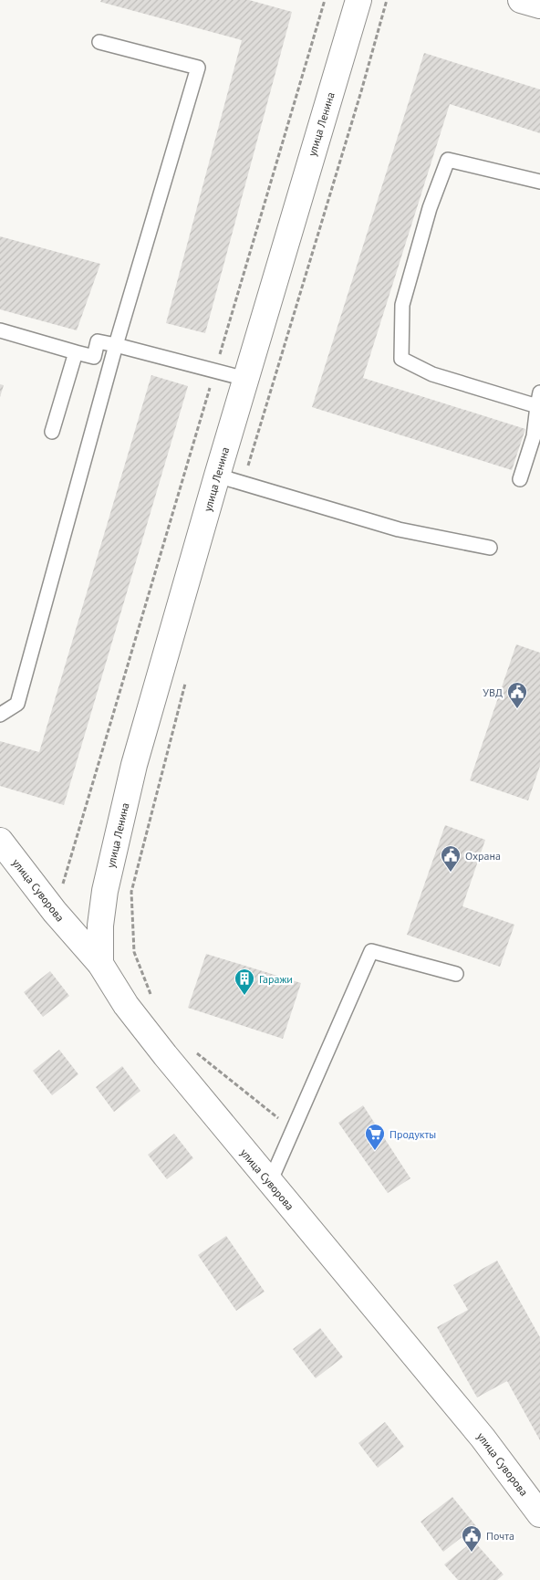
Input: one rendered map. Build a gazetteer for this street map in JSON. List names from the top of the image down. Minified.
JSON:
{"streets":{"street":["улица Ленина","улица Суворова"]},"crossings":[["улица Ленина","улица Суворова"]],"places":{"public building":["УВД","Охрана","Почта"],"building":["Гаражи"],"supermarket":["Продукты"]}}
